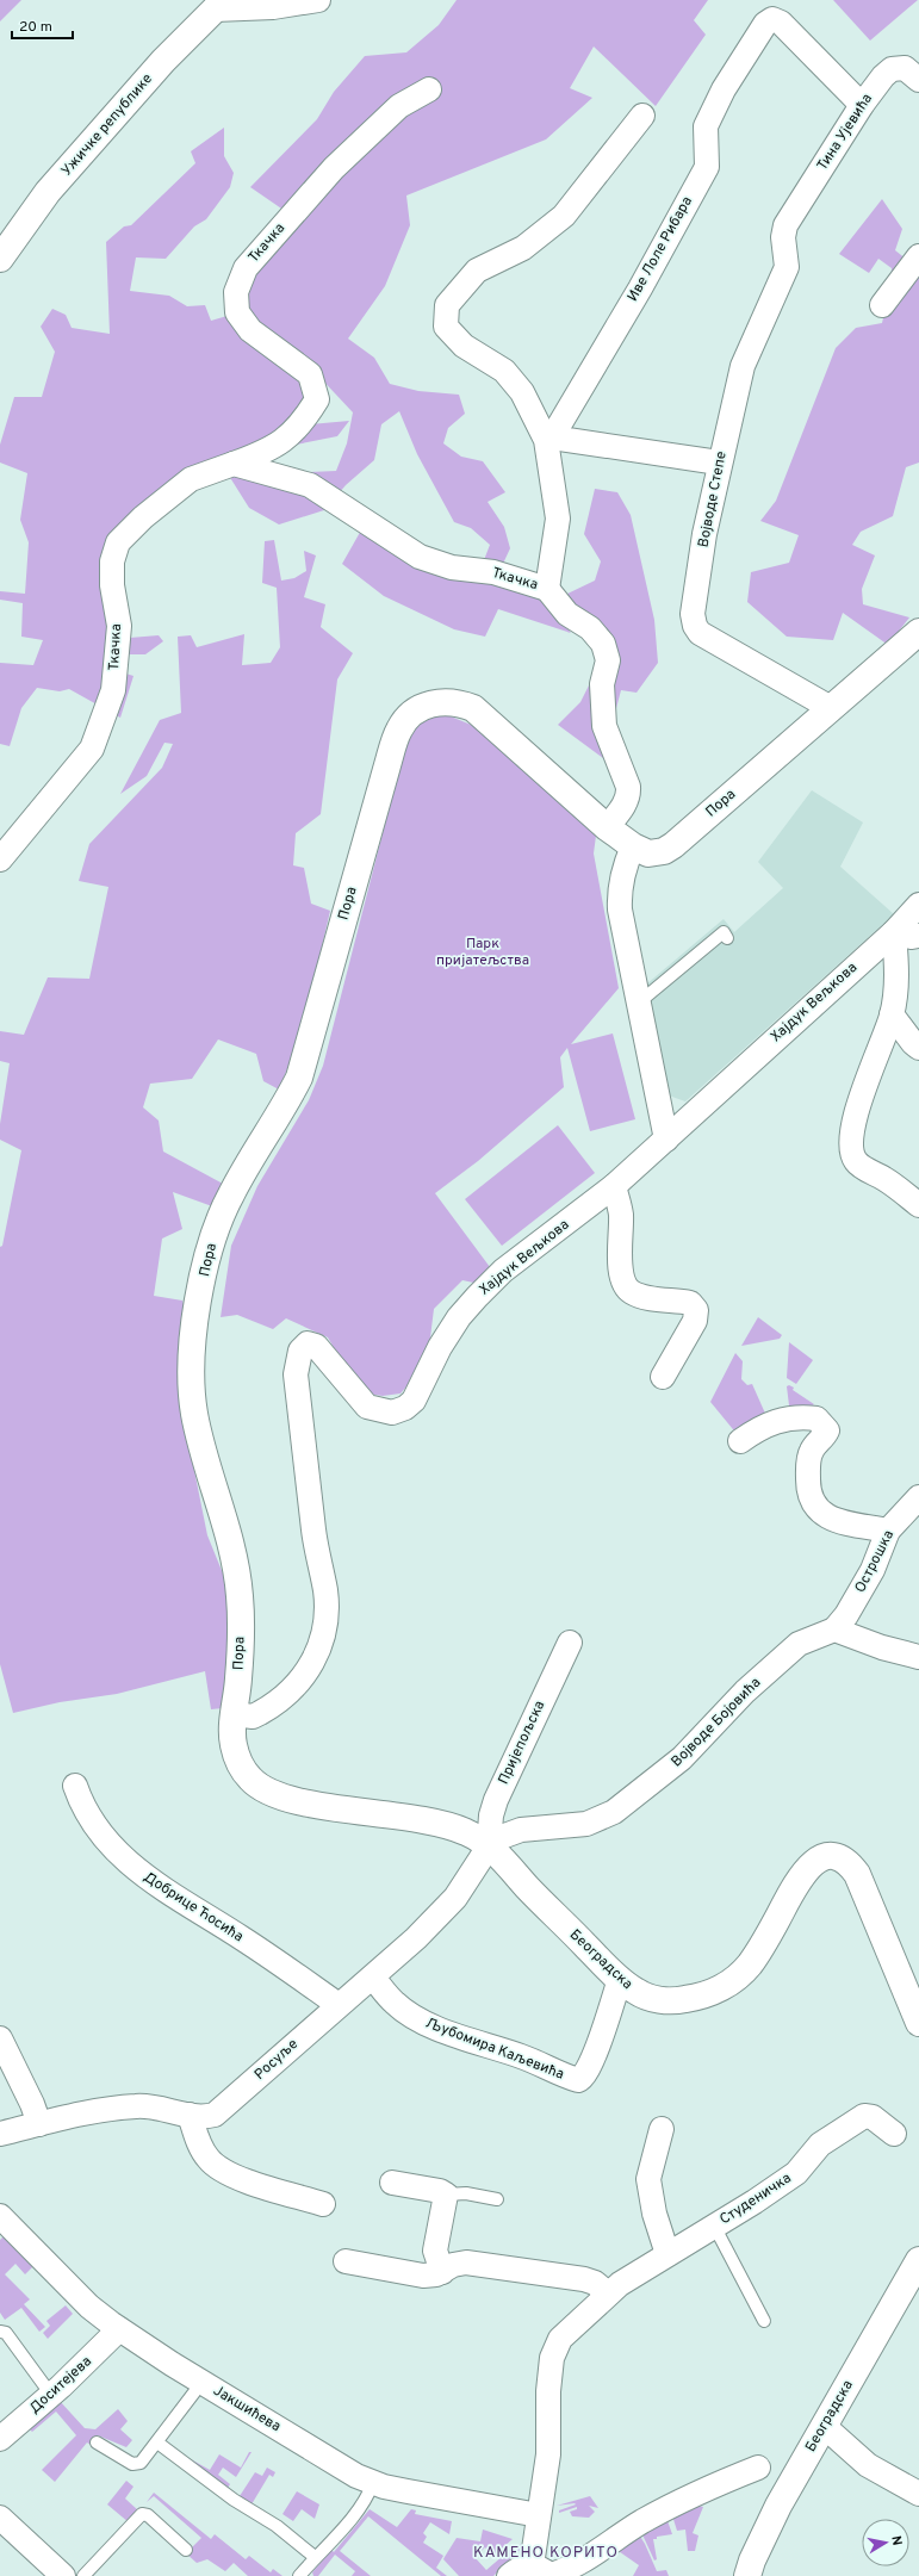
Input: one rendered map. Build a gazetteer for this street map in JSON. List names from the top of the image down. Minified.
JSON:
{"streets":{"street":["Ужичке републике","Тина Ујевића","Ткачка","Иве Лоле Рибара","Војводе Степе","Пора","Хајдук Вељкова","Острошка","Војводе Бојовића","Пријепољска","Добрице Ћосића","Београдска","Љубомира Каљевића","Росуље","Студеничка","Доситејева","Јакшићева"]},"crossings":[["Тина Ујевића","Иве Лоле Рибара"],["Тина Ујевића","Војводе Степе"],["Ткачка","Пора"],["Војводе Степе","Пора"],["Пора","Хајдук Вељкова"],["Пора","Београдска"],["Хајдук Вељкова","Београдска"],["Острошка","Војводе Бојовића"],["Војводе Бојовића","Пријепољска"],["Војводе Бојовића","Београдска"],["Војводе Бојовића","Росуље"],["Пријепољска","Београдска"],["Пријепољска","Росуље"],["Добрице Ћосића","Росуље"],["Београдска","Љубомира Каљевића"],["Београдска","Росуље"],["Љубомира Каљевића","Росуље"],["Студеничка","Јакшићева"],["Доситејева","Јакшићева"]],"districts":["КАМЕНО КОРИТО"],"parks":["Парк пријатељства"],"scale_bar":"20 m","north":"right"}
